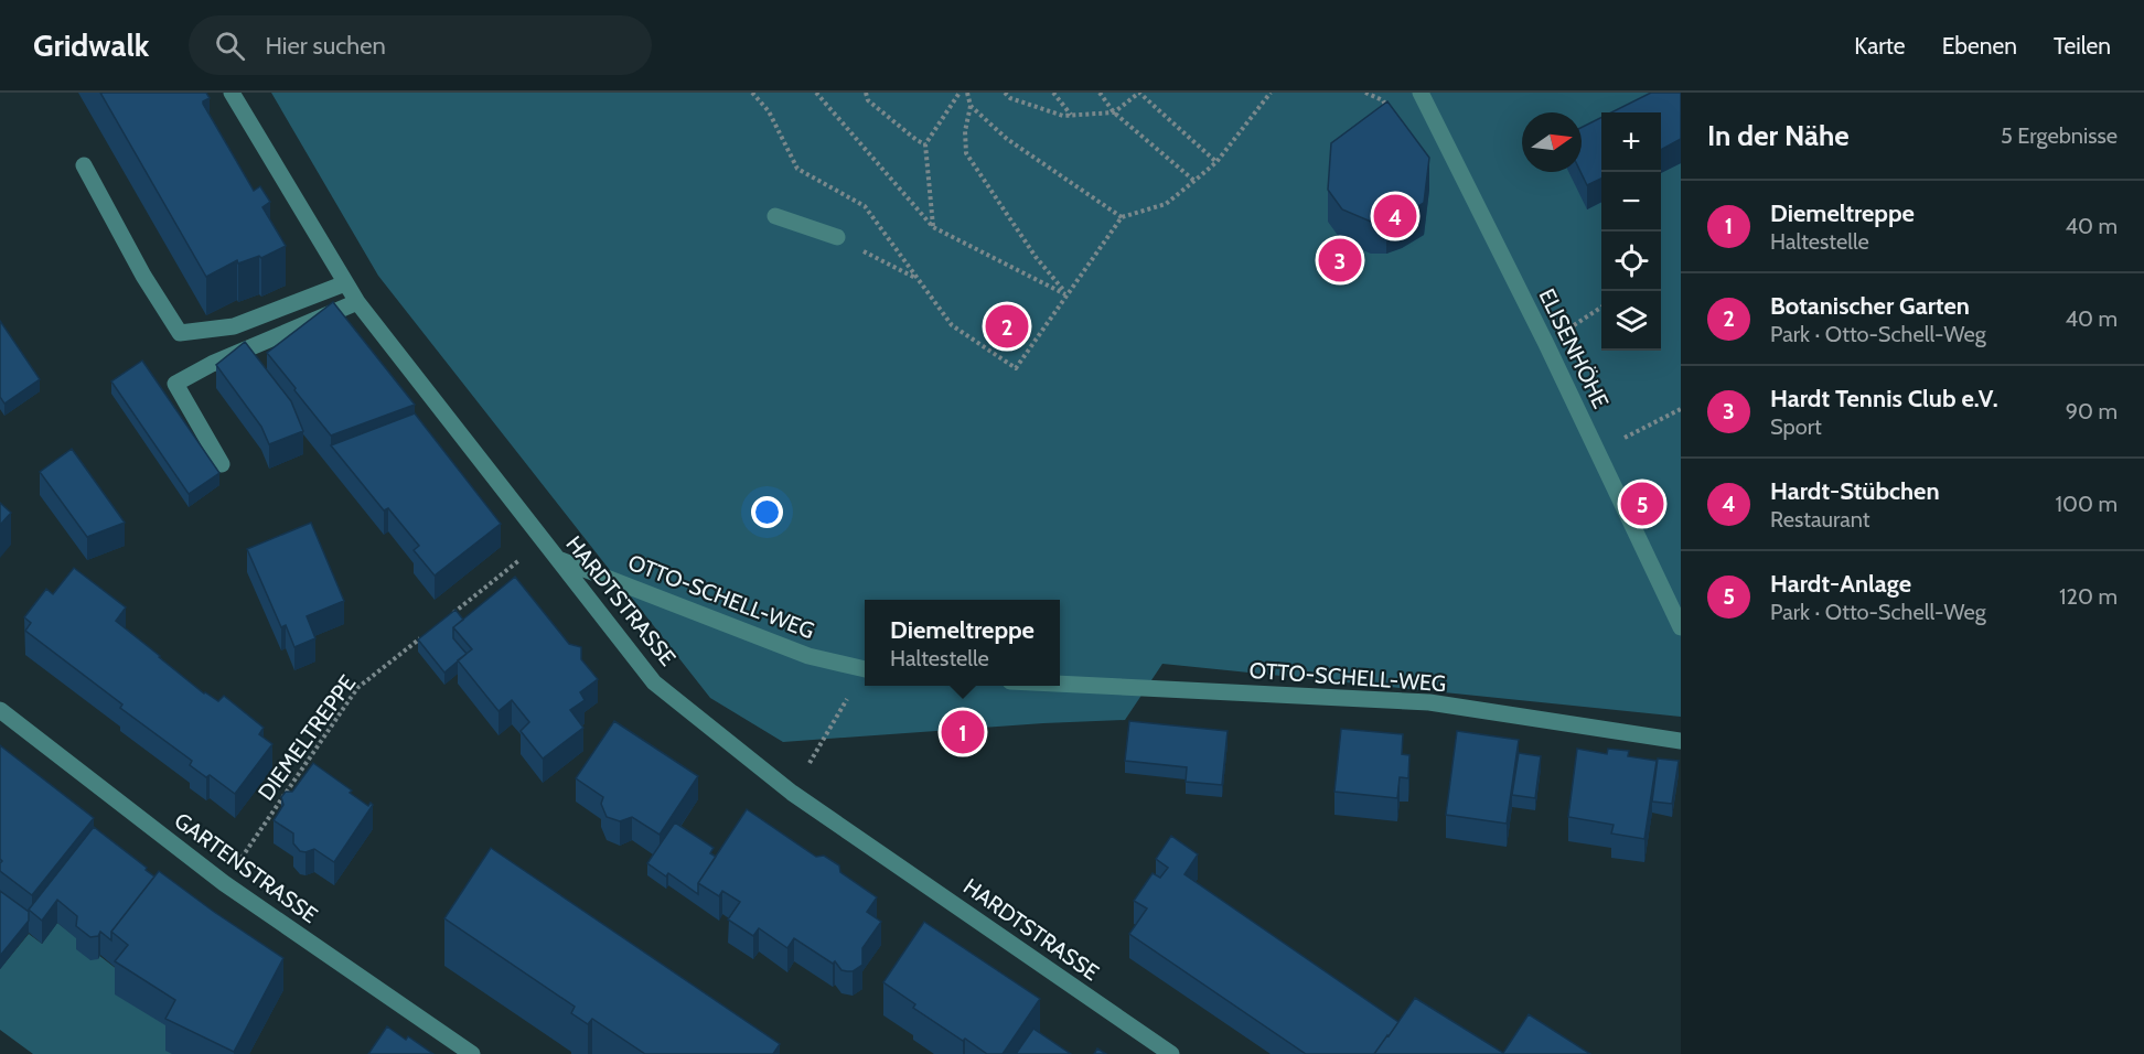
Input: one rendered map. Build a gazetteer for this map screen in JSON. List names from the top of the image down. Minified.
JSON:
{"streets":{"street":["ELISENHÖHE","OTTO-SCHELL-WEG","HARDTSTRASSE","GARTENSTRASSE"],"path":["DIEMELTREPPE"]},"crossings":[["OTTO-SCHELL-WEG","HARDTSTRASSE"]],"north":"right","page":{"header":"Gridwalk","search":"Hier suchen","nav":["Karte","Ebenen","Teilen"],"heading":["In der Nähe","5 Ergebnisse"],"map_buttons":["+","−"],"list":[{"mark":"1","name":"Diemeltreppe","note":"Haltestelle","value":"40 m"},{"mark":"2","name":"Botanischer Garten","note":"Park · Otto-Schell-Weg","value":"40 m"},{"mark":"3","name":"Hardt Tennis Club e.V.","note":"Sport","value":"90 m"},{"mark":"4","name":"Hardt-Stübchen","note":"Restaurant","value":"100 m"},{"mark":"5","name":"Hardt-Anlage","note":"Park · Otto-Schell-Weg","value":"120 m"}],"pins":["4","3","2","5","1"],"popup":["Diemeltreppe","Haltestelle"]}}
